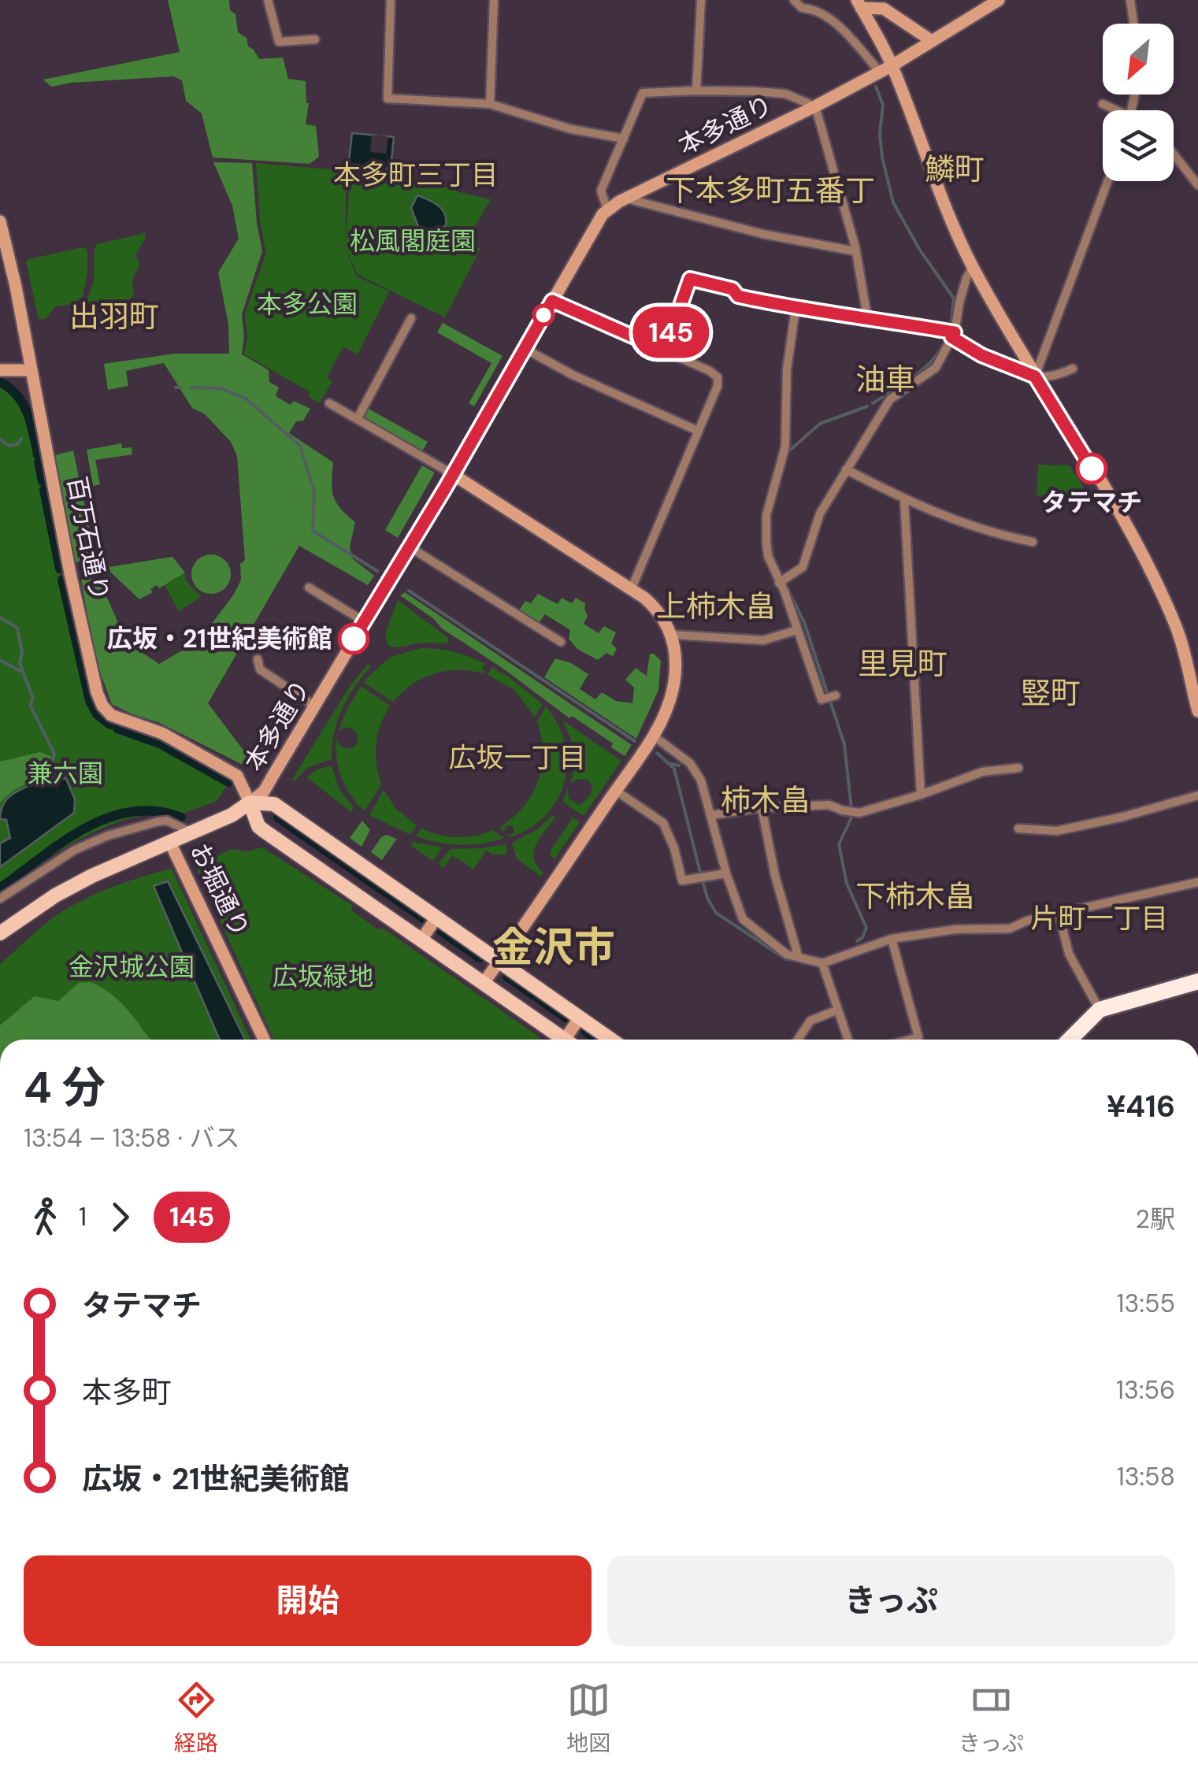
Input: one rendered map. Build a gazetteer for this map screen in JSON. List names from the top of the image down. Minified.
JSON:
{"streets":{"main road":["百万石通り","お堀通り"],"street":["本多通り"]},"crossings":[["本多通り","百万石通り"]],"districts":["鱗町","本多町三丁目","下本多町五番丁","出羽町","油車","上柿木畠","里見町","竪町","広坂一丁目","柿木畠","下柿木畠","片町一丁目","金沢市"],"parks":["松風閣庭園","本多公園","兼六園","金沢城公園","広坂緑地"],"places":["タテマチ","広坂・21世紀美術館"],"lines":["bus line 145"],"north":"bottom left","page":{"on_map":"145","heading":["4 分","13:54 – 13:58 · バス","¥416"],"legs":["1","145","2駅"],"list":[{"name":"タテマチ","value":"13:55"},{"name":"本多町","value":"13:56"},{"name":"広坂・21世紀美術館","value":"13:58"}],"buttons":["開始","きっぷ"],"tabs":["経路","地図","きっぷ"]}}
